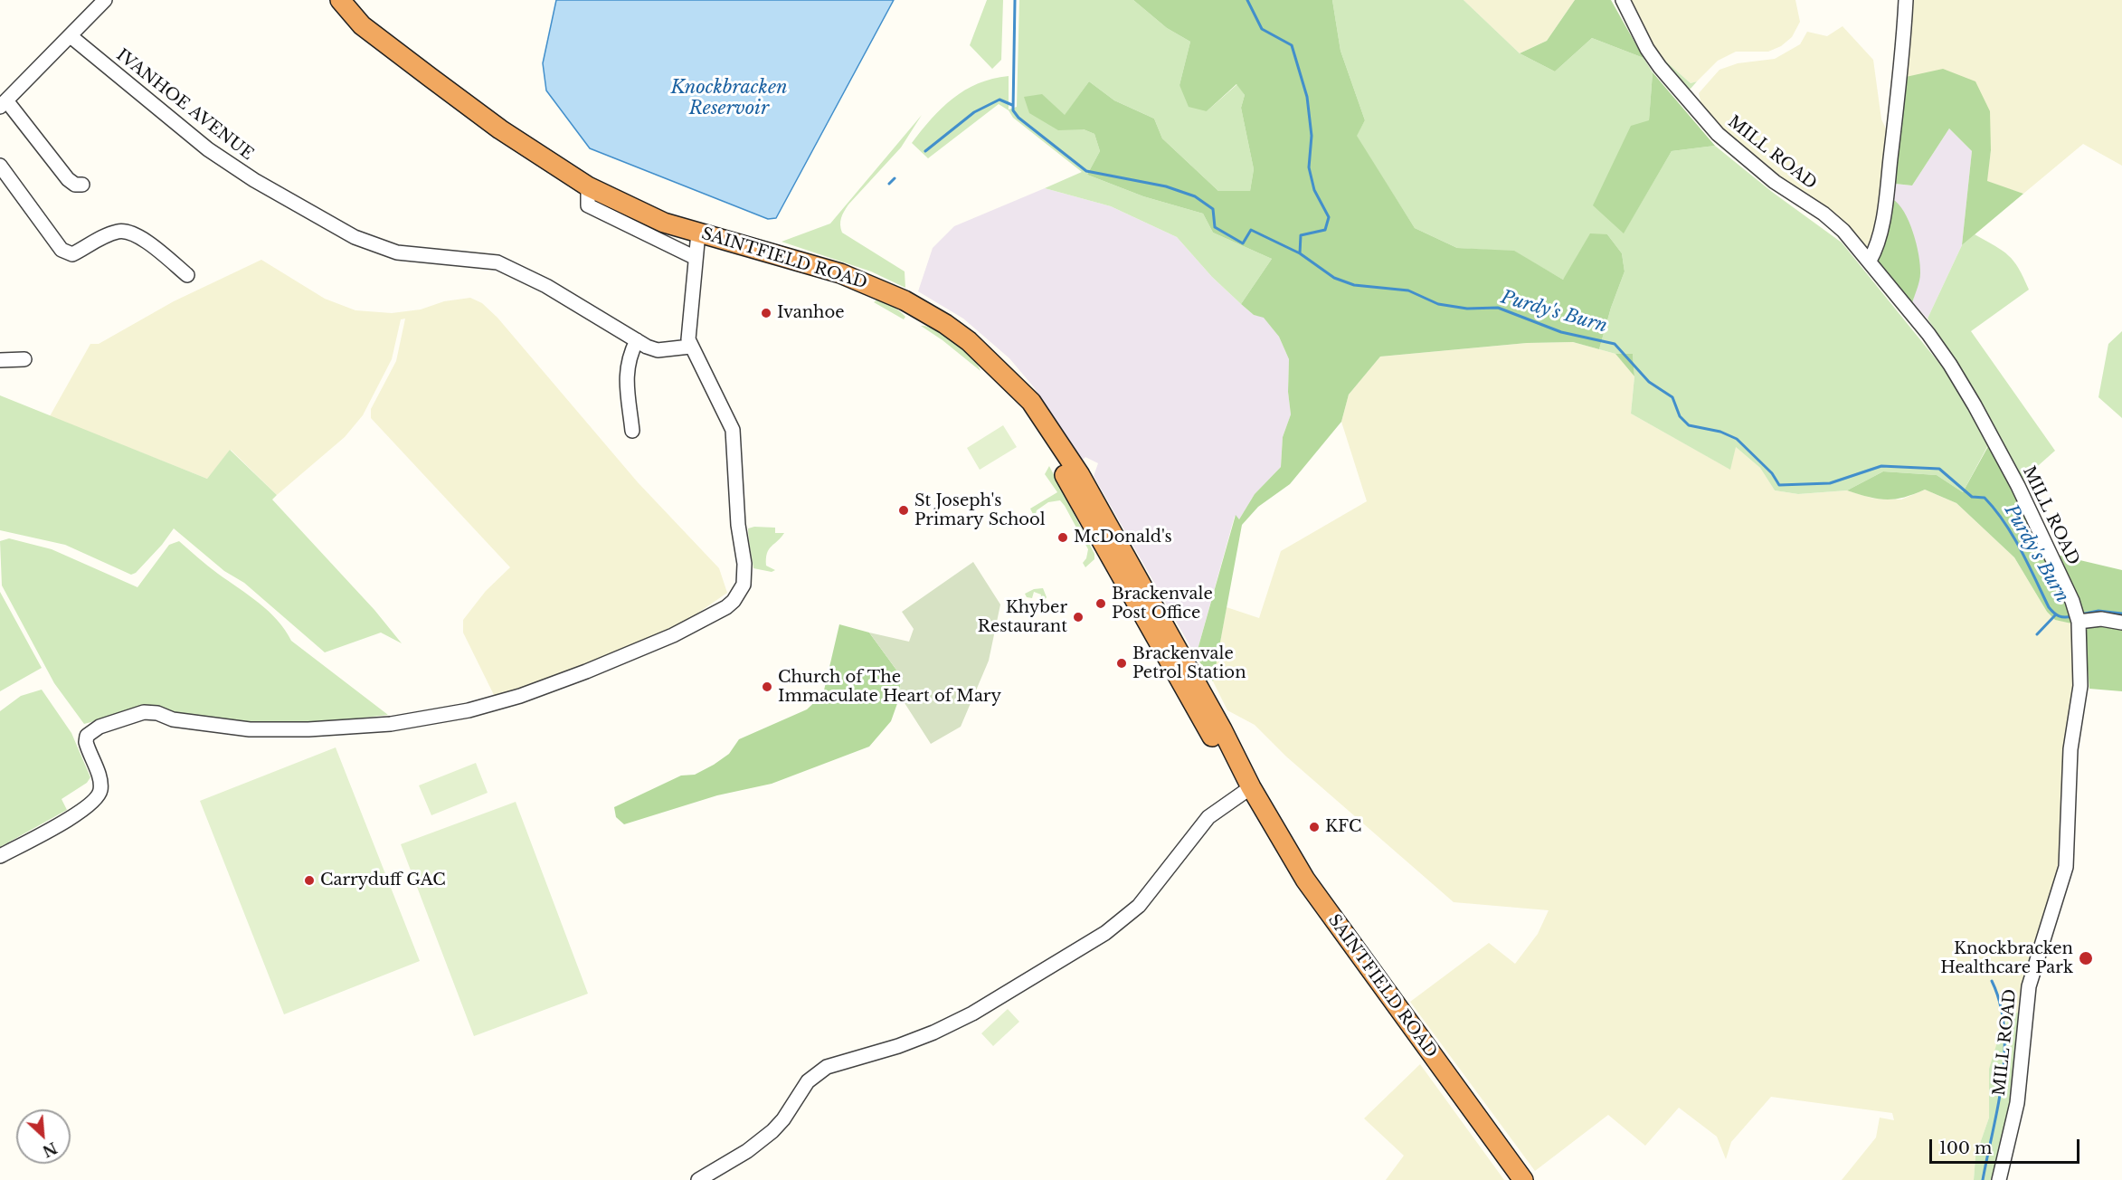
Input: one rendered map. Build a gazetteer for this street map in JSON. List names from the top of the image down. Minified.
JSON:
{"streets":{"highway":["SAINTFIELD ROAD"],"street":["IVANHOE AVENUE","MILL ROAD"]},"water":["Knockbracken Reservoir","Purdy's Burn"],"places":["Ivanhoe","St Joseph's Primary School","McDonald's","Brackenvale Post Office","Khyber Restaurant","Brackenvale Petrol Station","Church of The Immaculate Heart of Mary","KFC","Carryduff GAC","Knockbracken Healthcare Park"],"scale_bar":"100 m","north":"bottom right"}
